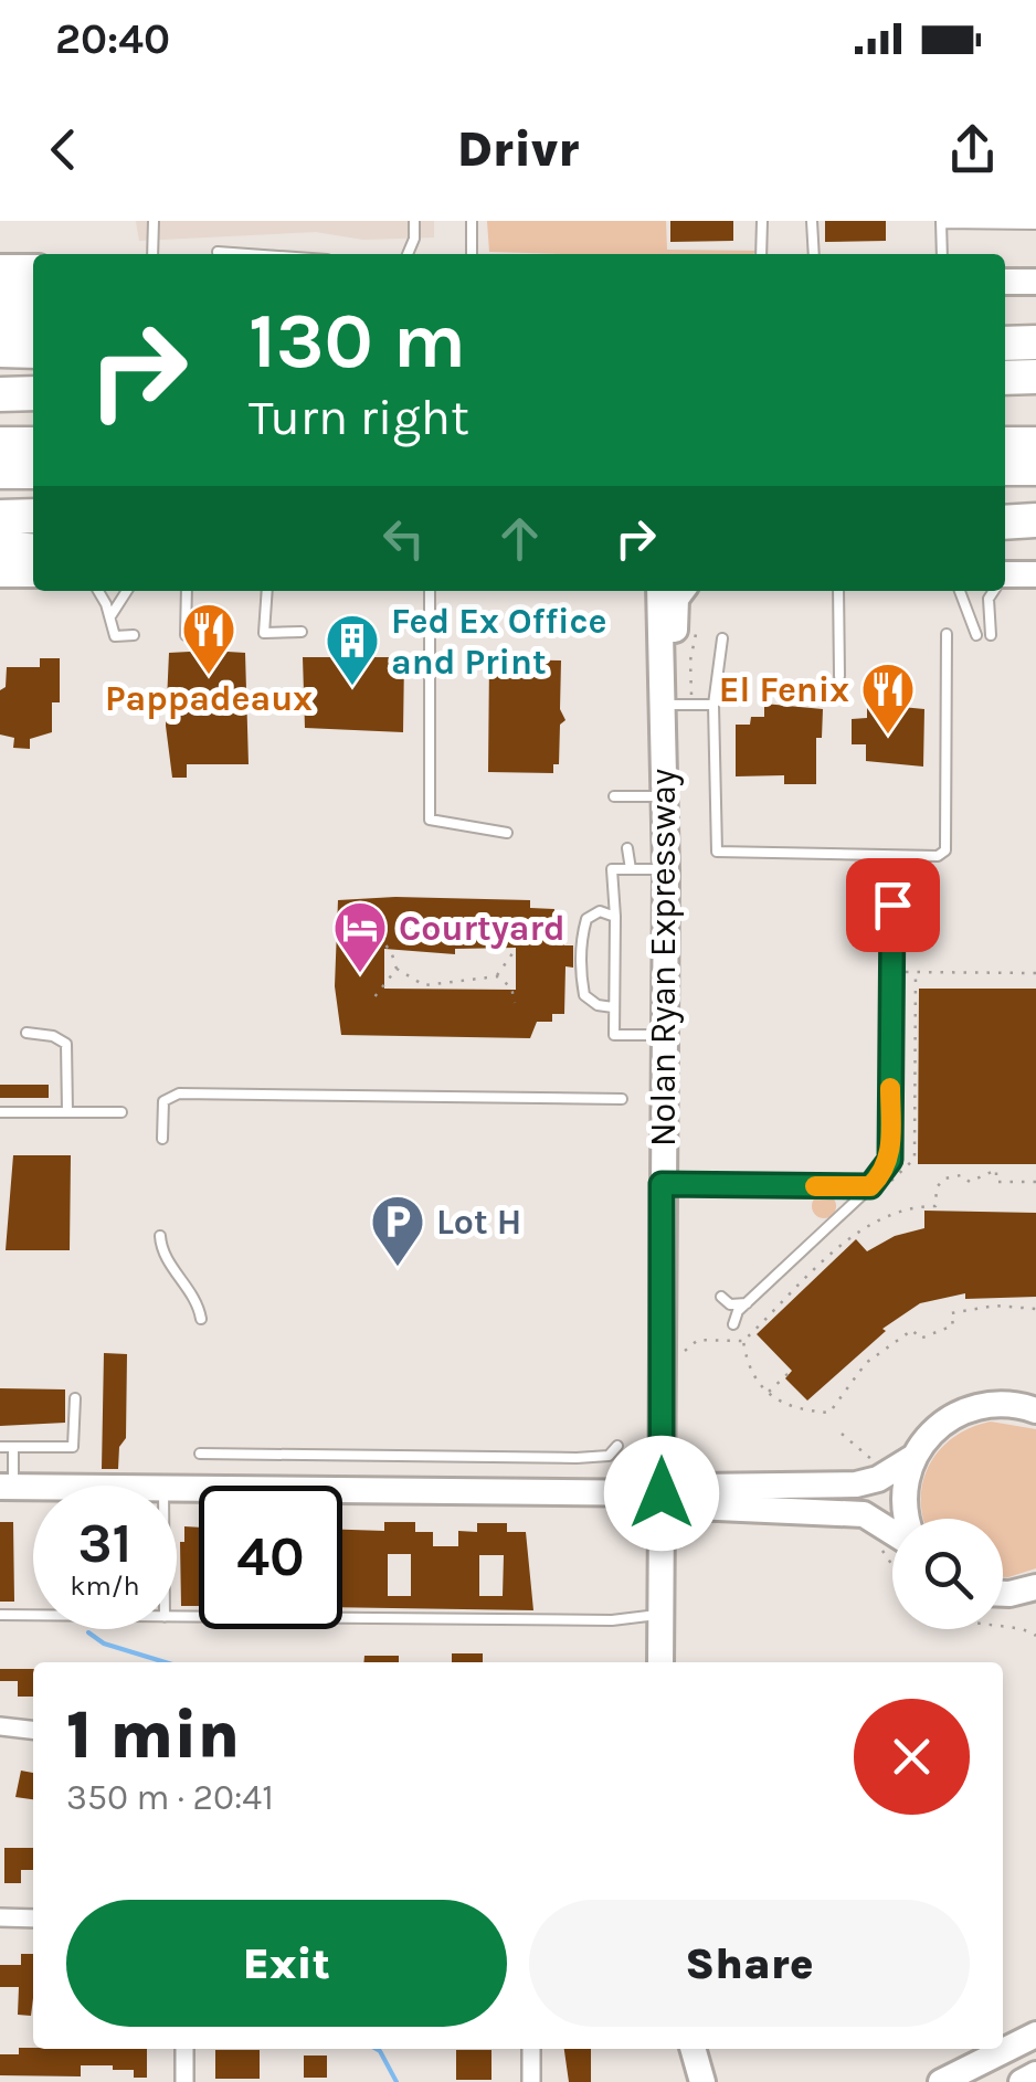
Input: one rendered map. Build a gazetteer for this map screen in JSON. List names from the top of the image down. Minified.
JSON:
{"streets":{"street":["Nolan Ryan Expressway"]},"places":{"restaurant":["Pappadeaux","El Fenix"],"building":["Fed Ex Office and Print"],"hotel":["Courtyard"],"parking":["Lot H"]},"page":{"status":"20:40","header":"Drivr","turn":["130 m","Turn right"],"speed":"31 km/h","limit":"40","heading":["1 min","350 m · 20:41"],"buttons":["Exit","Share"]}}
